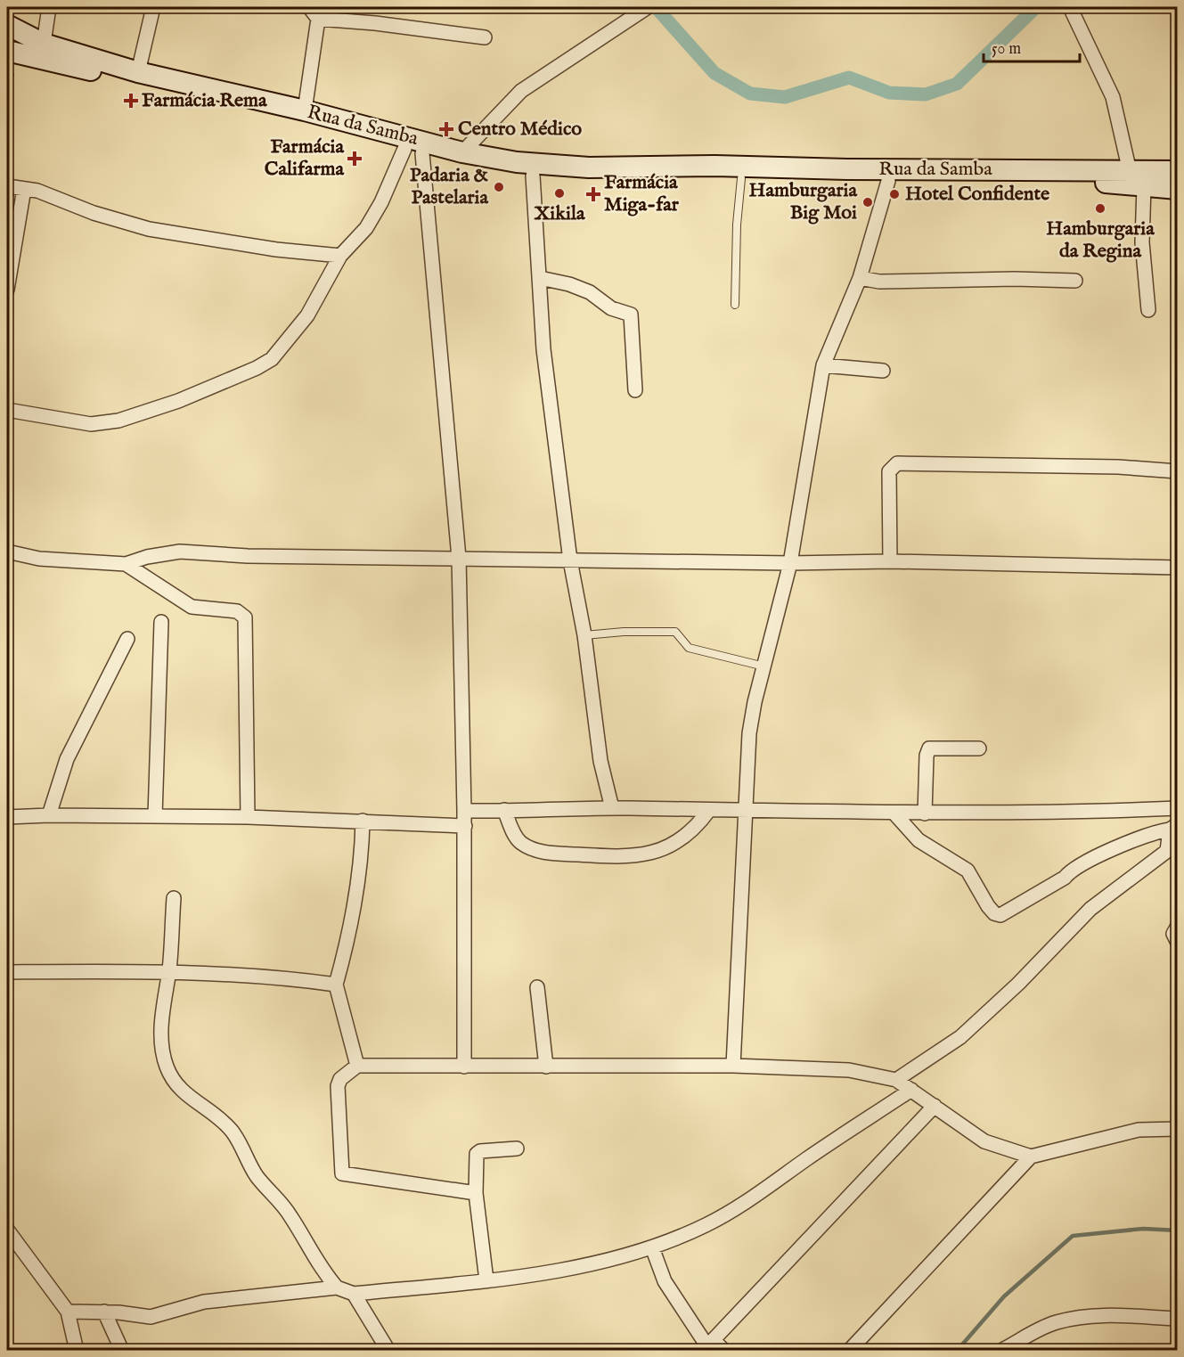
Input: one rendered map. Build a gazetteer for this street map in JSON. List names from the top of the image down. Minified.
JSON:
{"streets":{"main road":["Rua da Samba"]},"places":{"health":["Farmácia Rema","Centro Médico","Farmácia Califarma","Farmácia Miga-far"],"other":["Padaria & Pastelaria","Xikila","Hotel Confidente","Hamburgaria Big Moi","Hamburgaria da Regina"]},"scale_bar":"50 m"}
